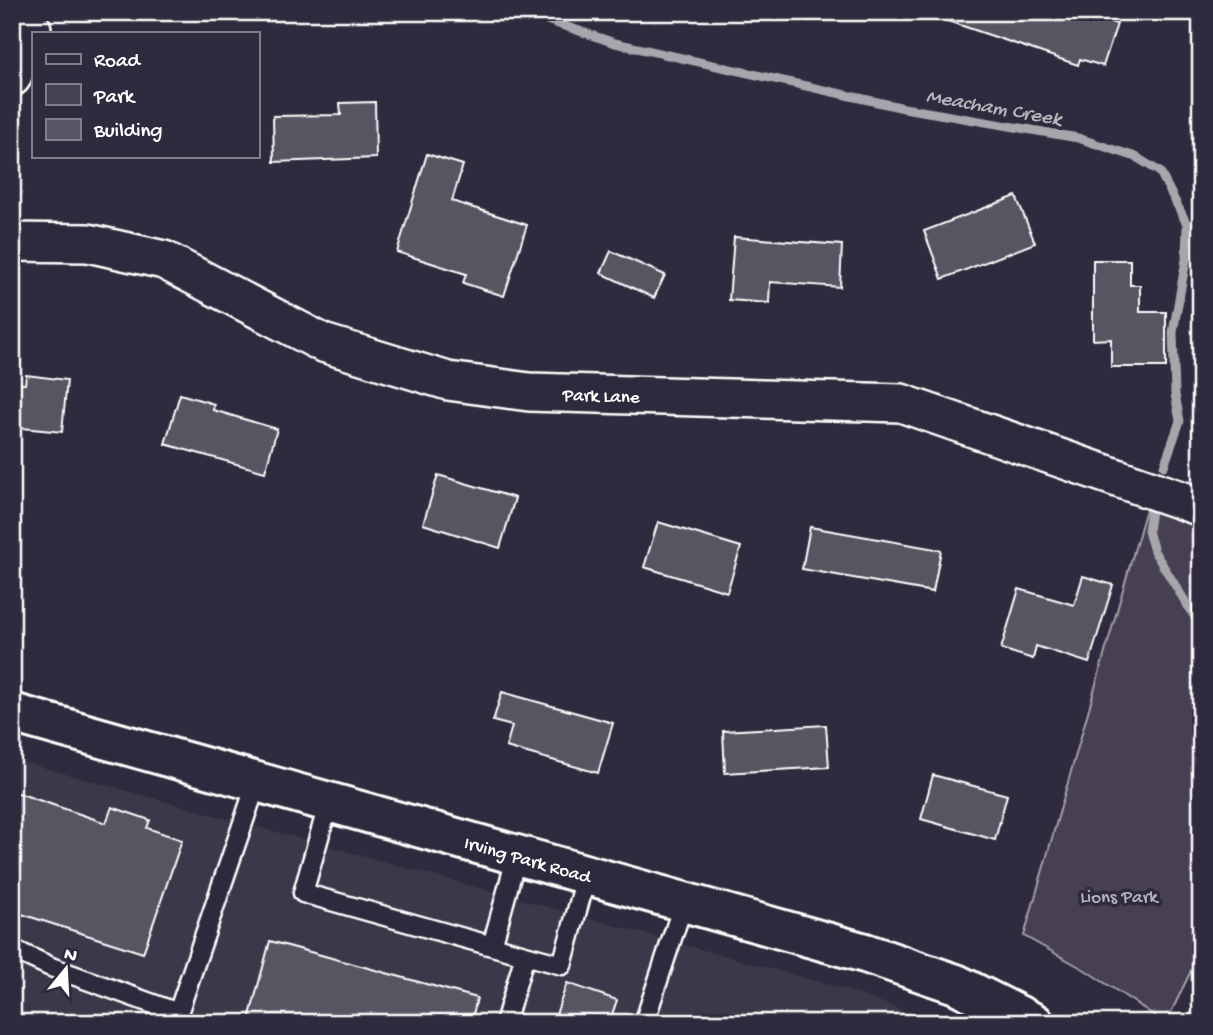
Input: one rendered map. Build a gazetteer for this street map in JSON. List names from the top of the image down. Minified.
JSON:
{"streets":{"main road":["Irving Park Road"],"street":["Park Lane"]},"water":["Meacham Creek"],"parks":["Lions Park"],"legend":["Road","Park","Building"],"north":"top"}
